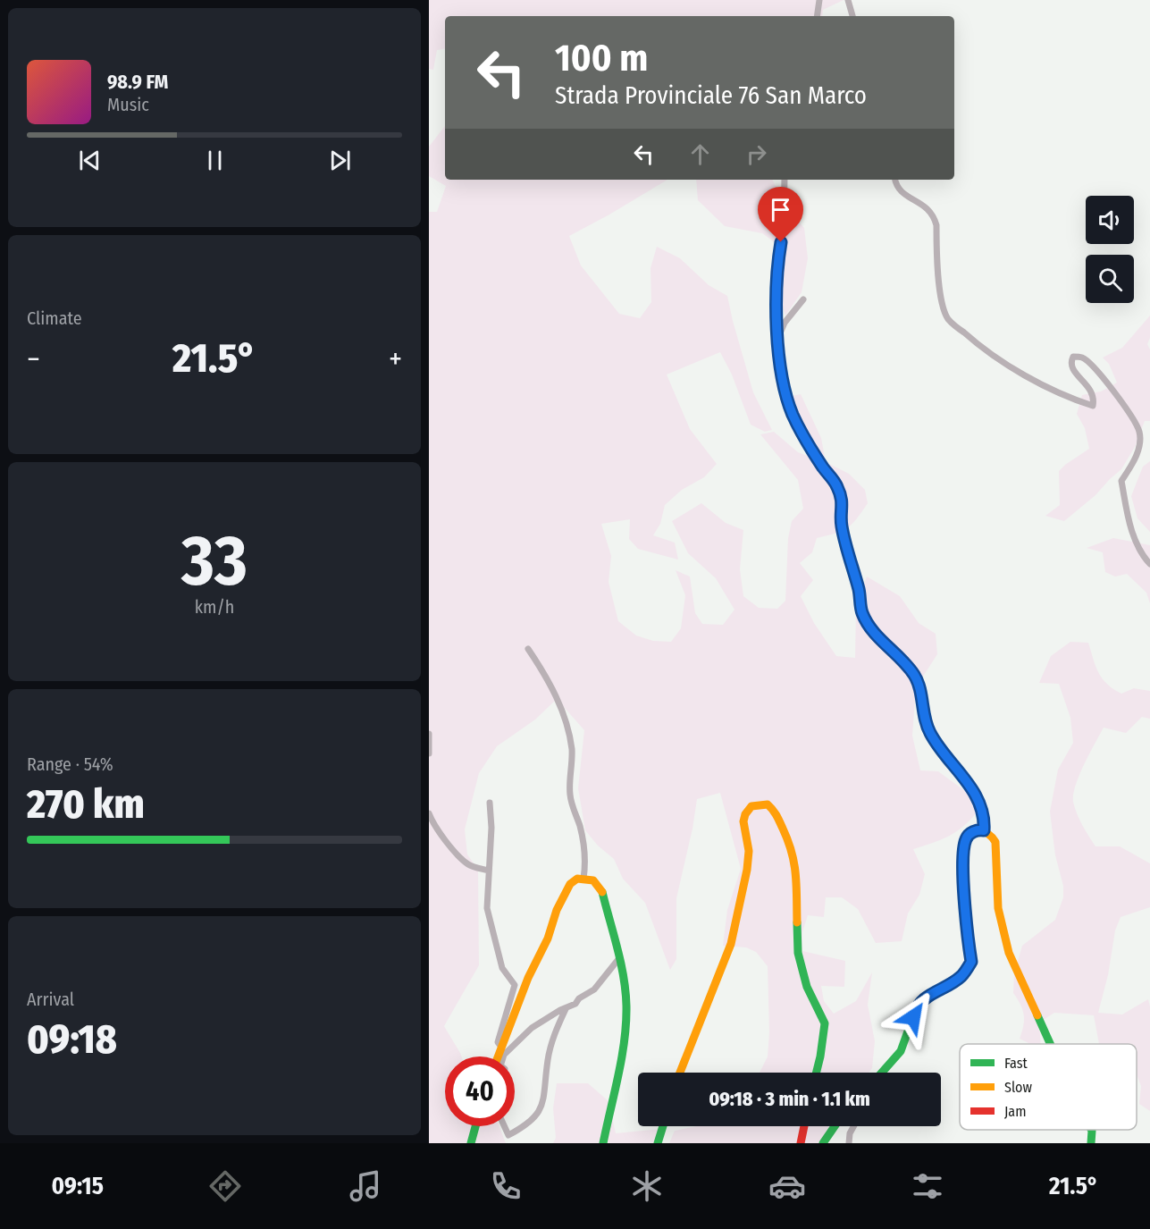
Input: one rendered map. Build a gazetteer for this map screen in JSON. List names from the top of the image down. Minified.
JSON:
{"legend":["Fast","Slow","Jam"],"page":{"turn":["100 m","Strada Provinciale 76 San Marco"],"song":["98.9 FM","Music"],"tile":["Climate",["33","km/h"],["Range · 54%","270 km"],["Arrival","09:18"]],"heat":["−","21.5°","+"],"limit":"40","trip":"09:18 · 3 min · 1.1 km","tabs":["09:15","21.5°"]}}
